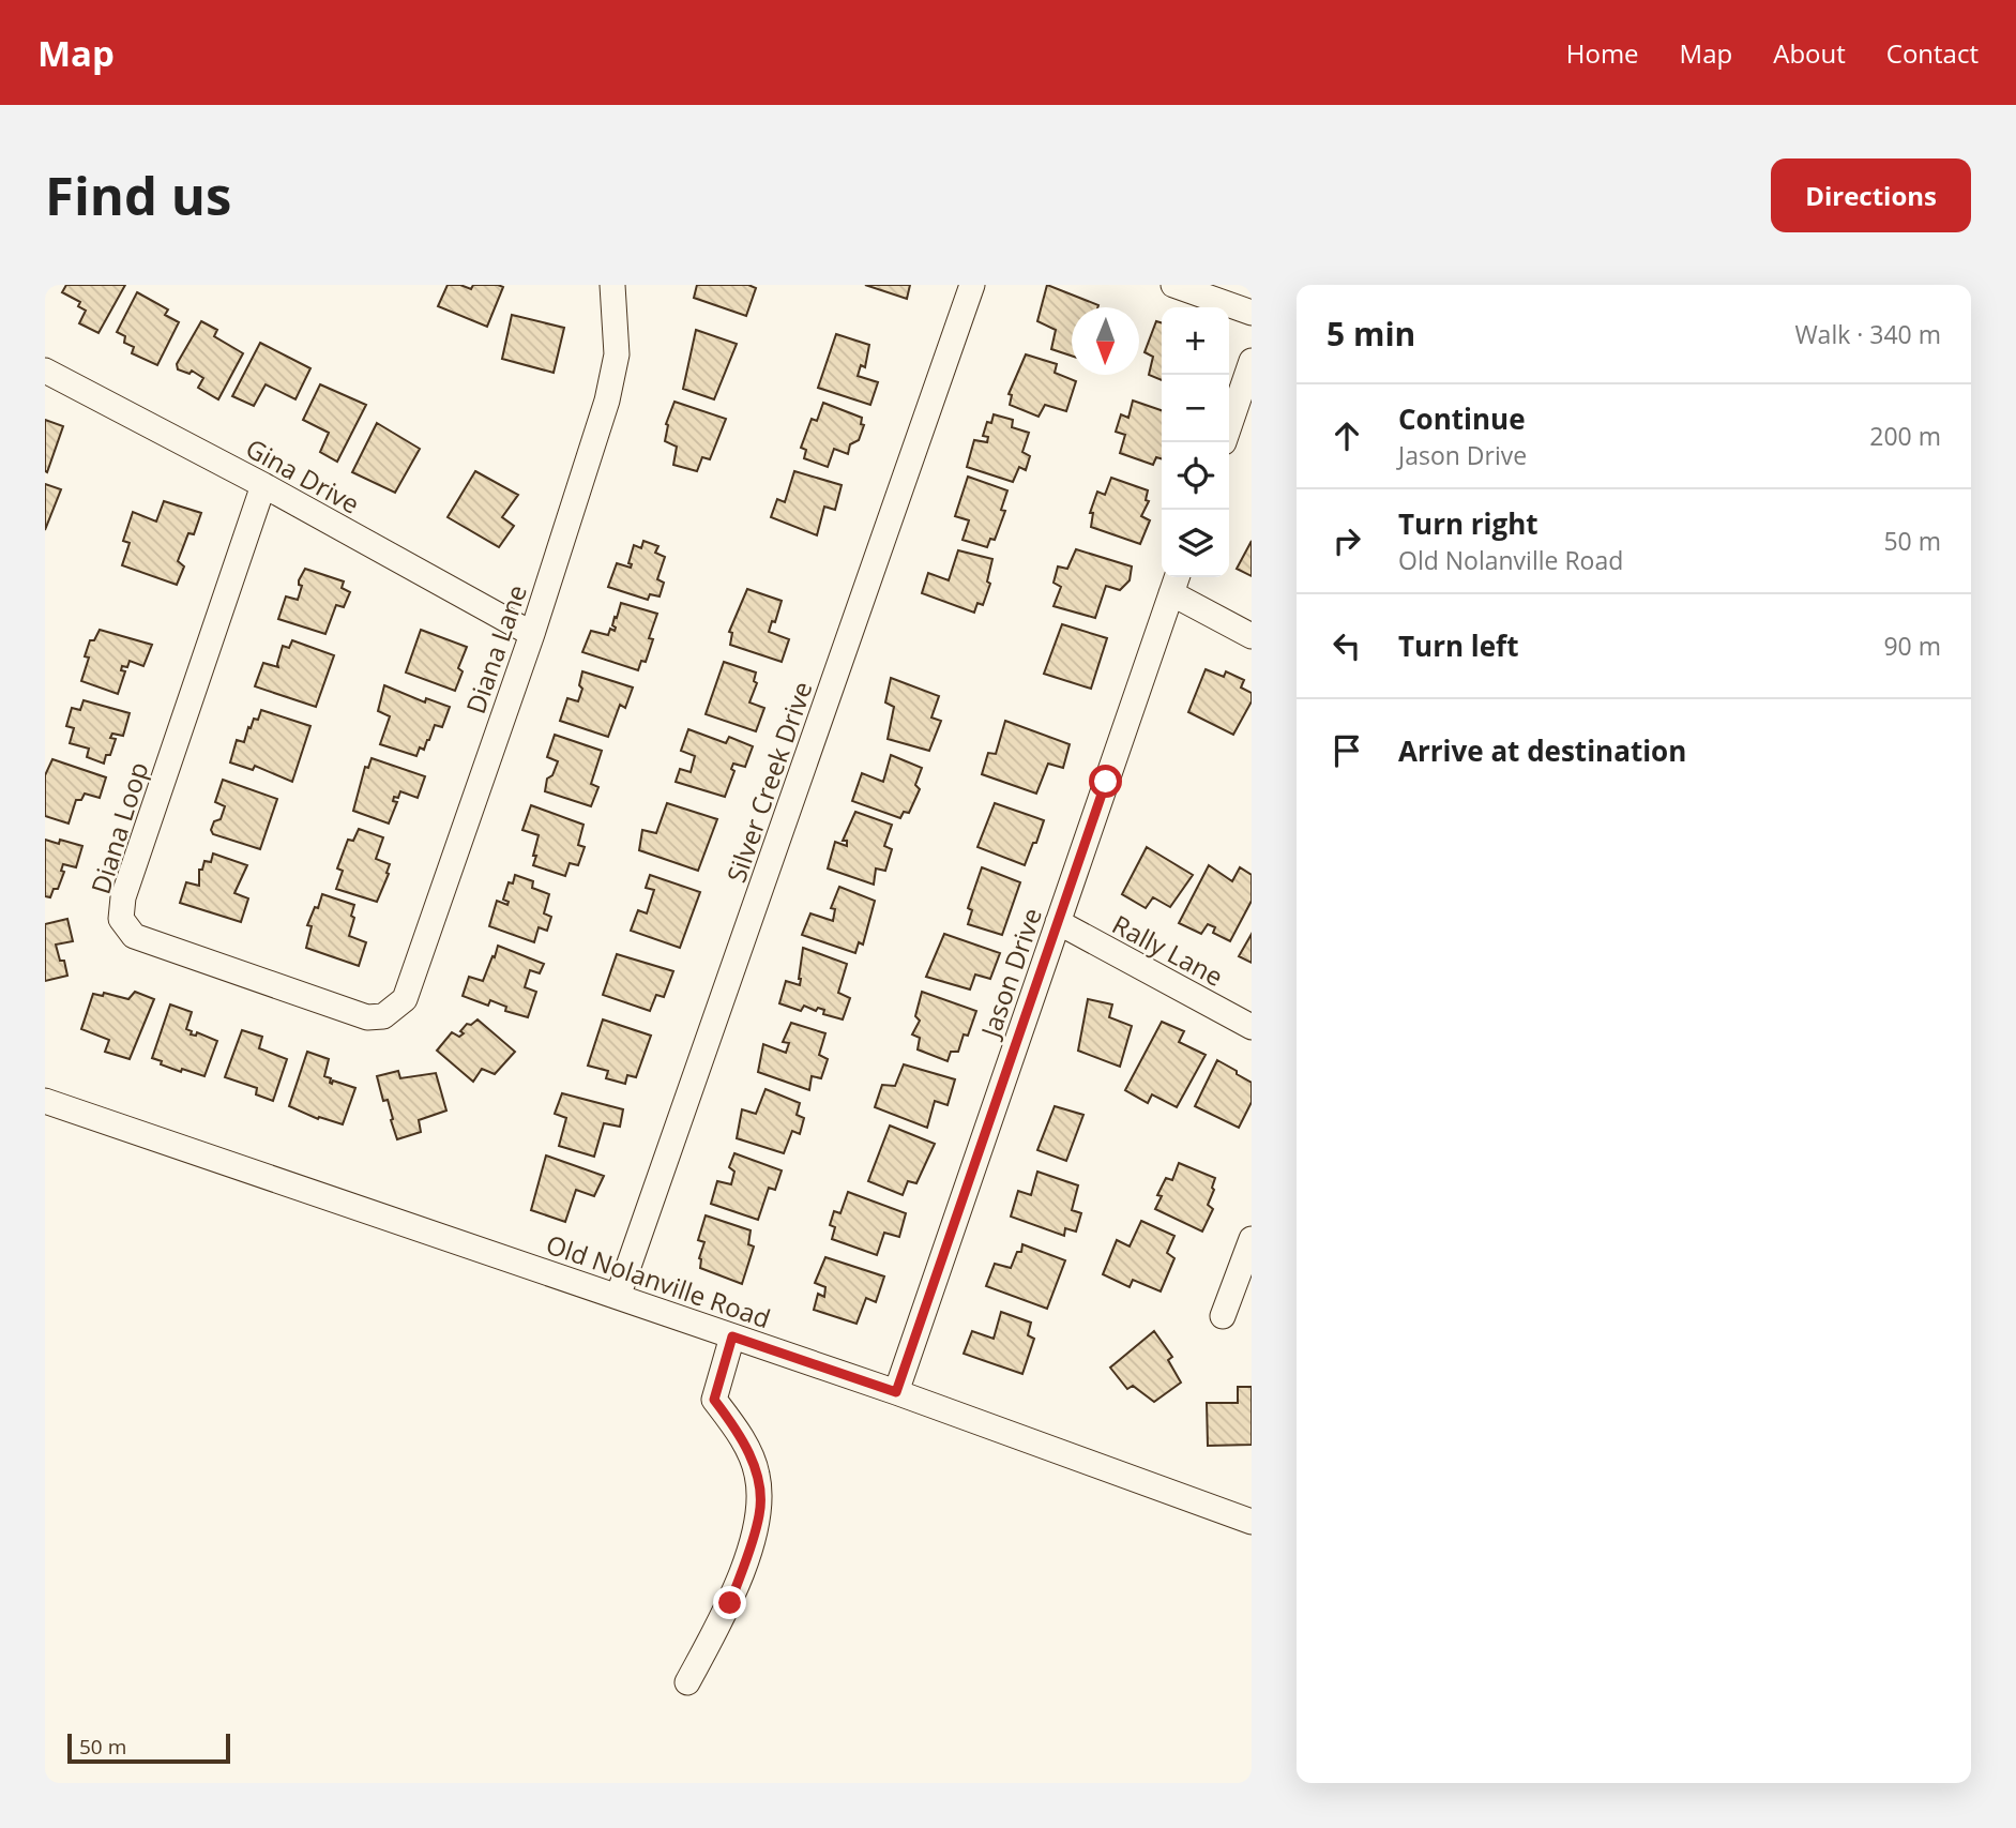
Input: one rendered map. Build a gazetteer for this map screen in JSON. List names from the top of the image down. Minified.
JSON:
{"streets":{"street":["Gina Drive","Diana Lane","Silver Creek Drive","Diana Loop","Rally Lane","Jason Drive","Old Nolanville Road"]},"crossings":[["Gina Drive","Diana Lane"],["Gina Drive","Diana Loop"],["Diana Lane","Diana Loop"],["Silver Creek Drive","Old Nolanville Road"],["Rally Lane","Jason Drive"],["Jason Drive","Old Nolanville Road"]],"scale_bar":"50 m","north":"bottom","page":{"header":"Map","nav":["Home","Map","About","Contact"],"buttons":"Directions","title":"Find us","heading":["5 min","Walk · 340 m"],"map_buttons":["+","−"],"list":[["Continue","Jason Drive","200 m"],["Turn right","Old Nolanville Road","50 m"],["Turn left","90 m"],"Arrive at destination"],"scale":"50 m"}}
